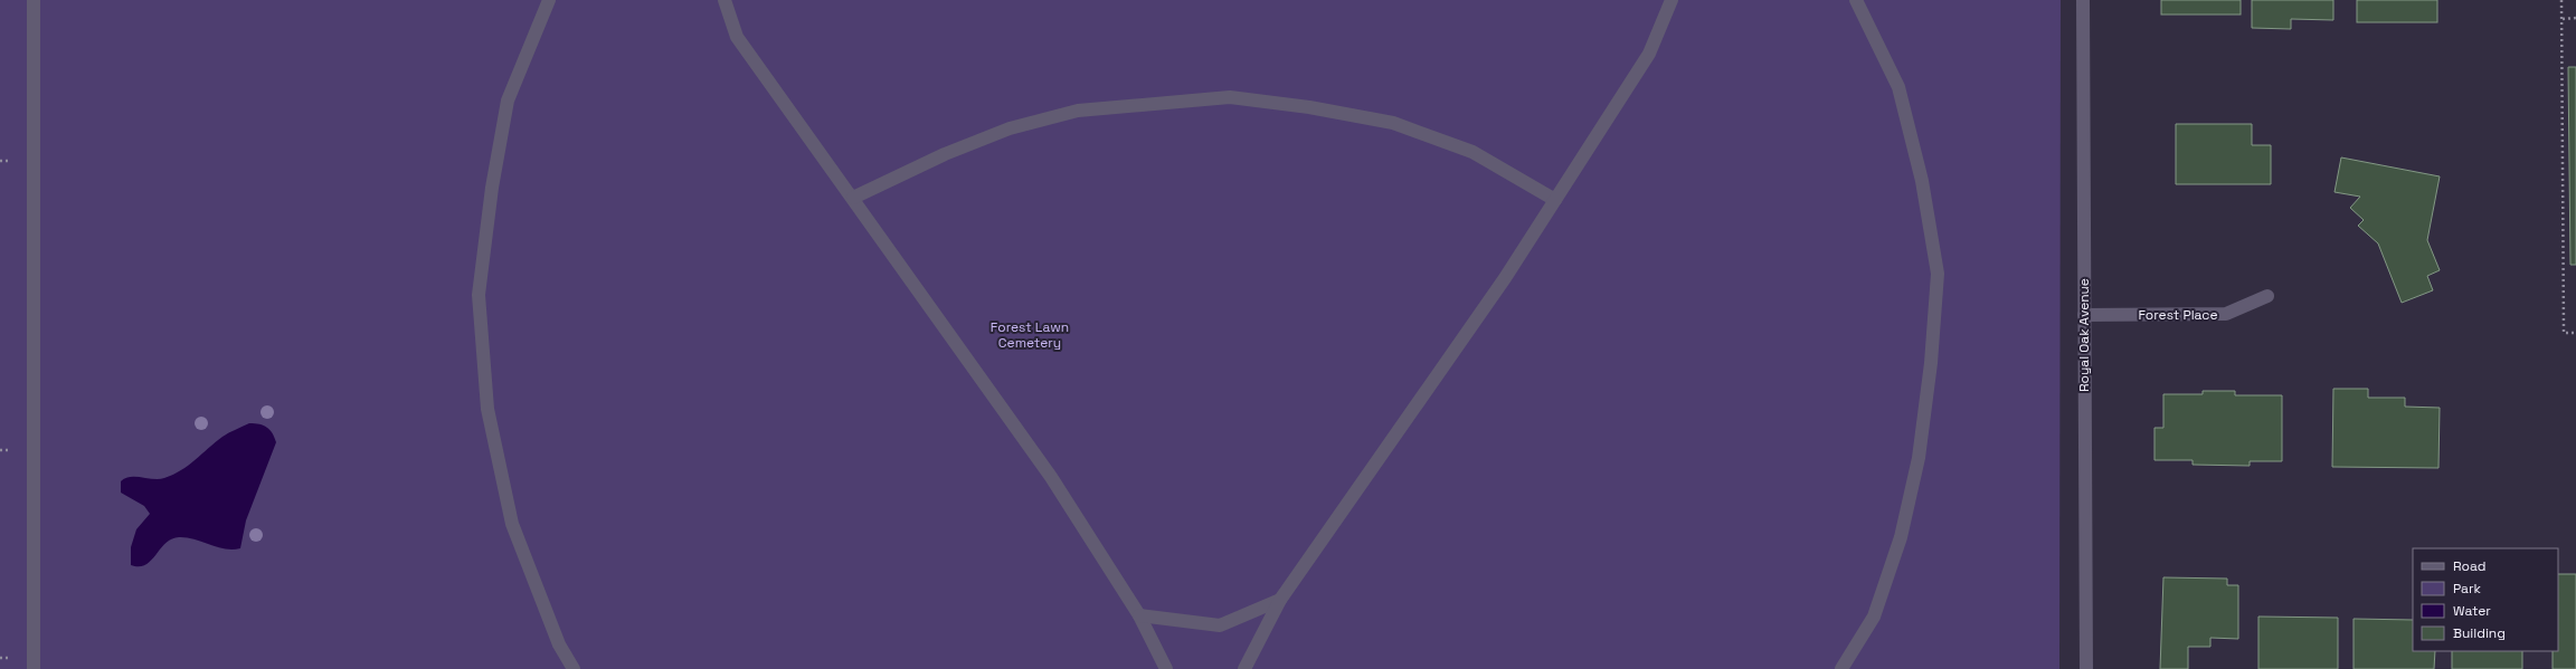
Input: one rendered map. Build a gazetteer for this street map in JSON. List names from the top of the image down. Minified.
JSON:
{"streets":{"street":["Forest Place","Royal Oak Avenue"]},"crossings":[["Forest Place","Royal Oak Avenue"]],"parks":["Forest Lawn Cemetery"],"legend":["Road","Park","Water","Building"]}
